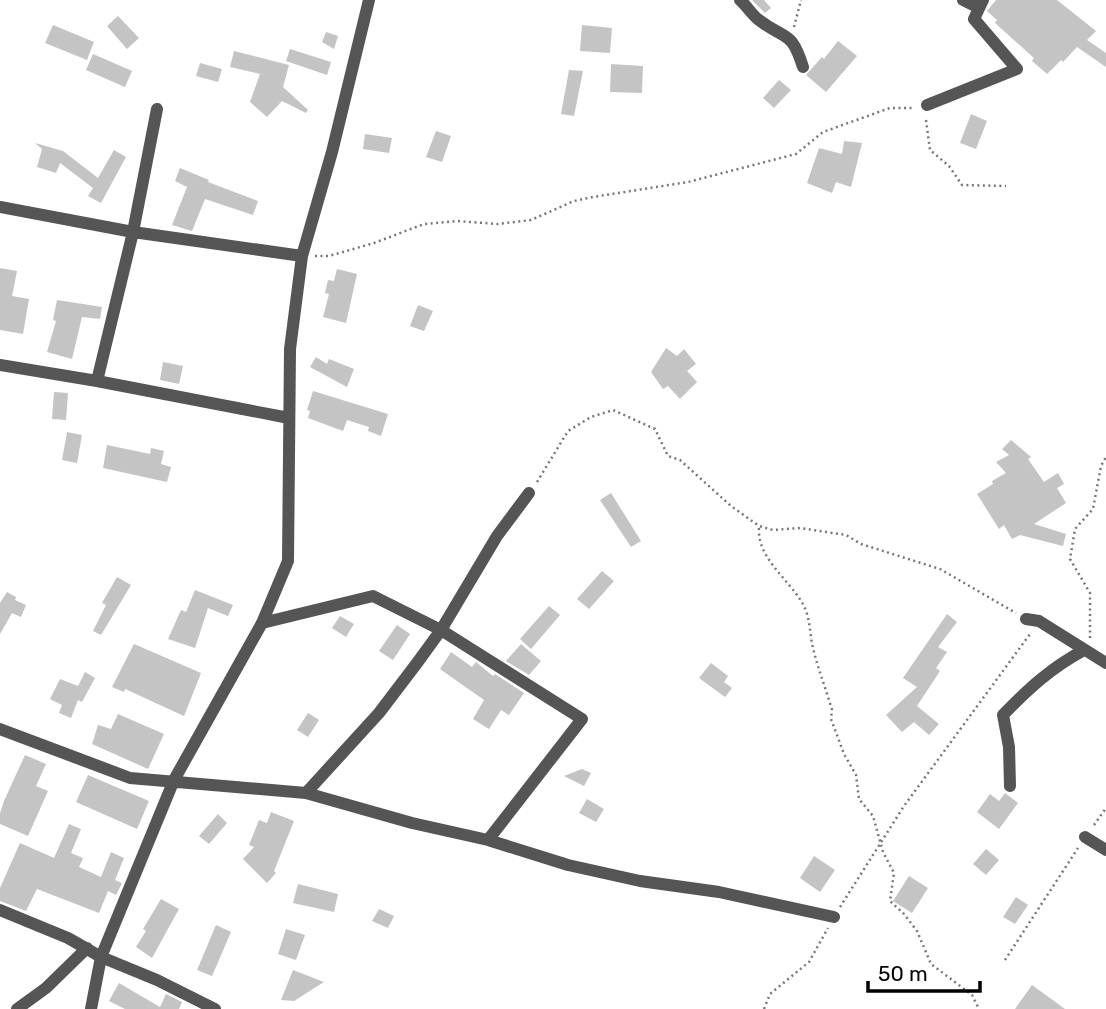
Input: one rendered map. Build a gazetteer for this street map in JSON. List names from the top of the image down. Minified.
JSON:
{"scale_bar":"50 m"}
